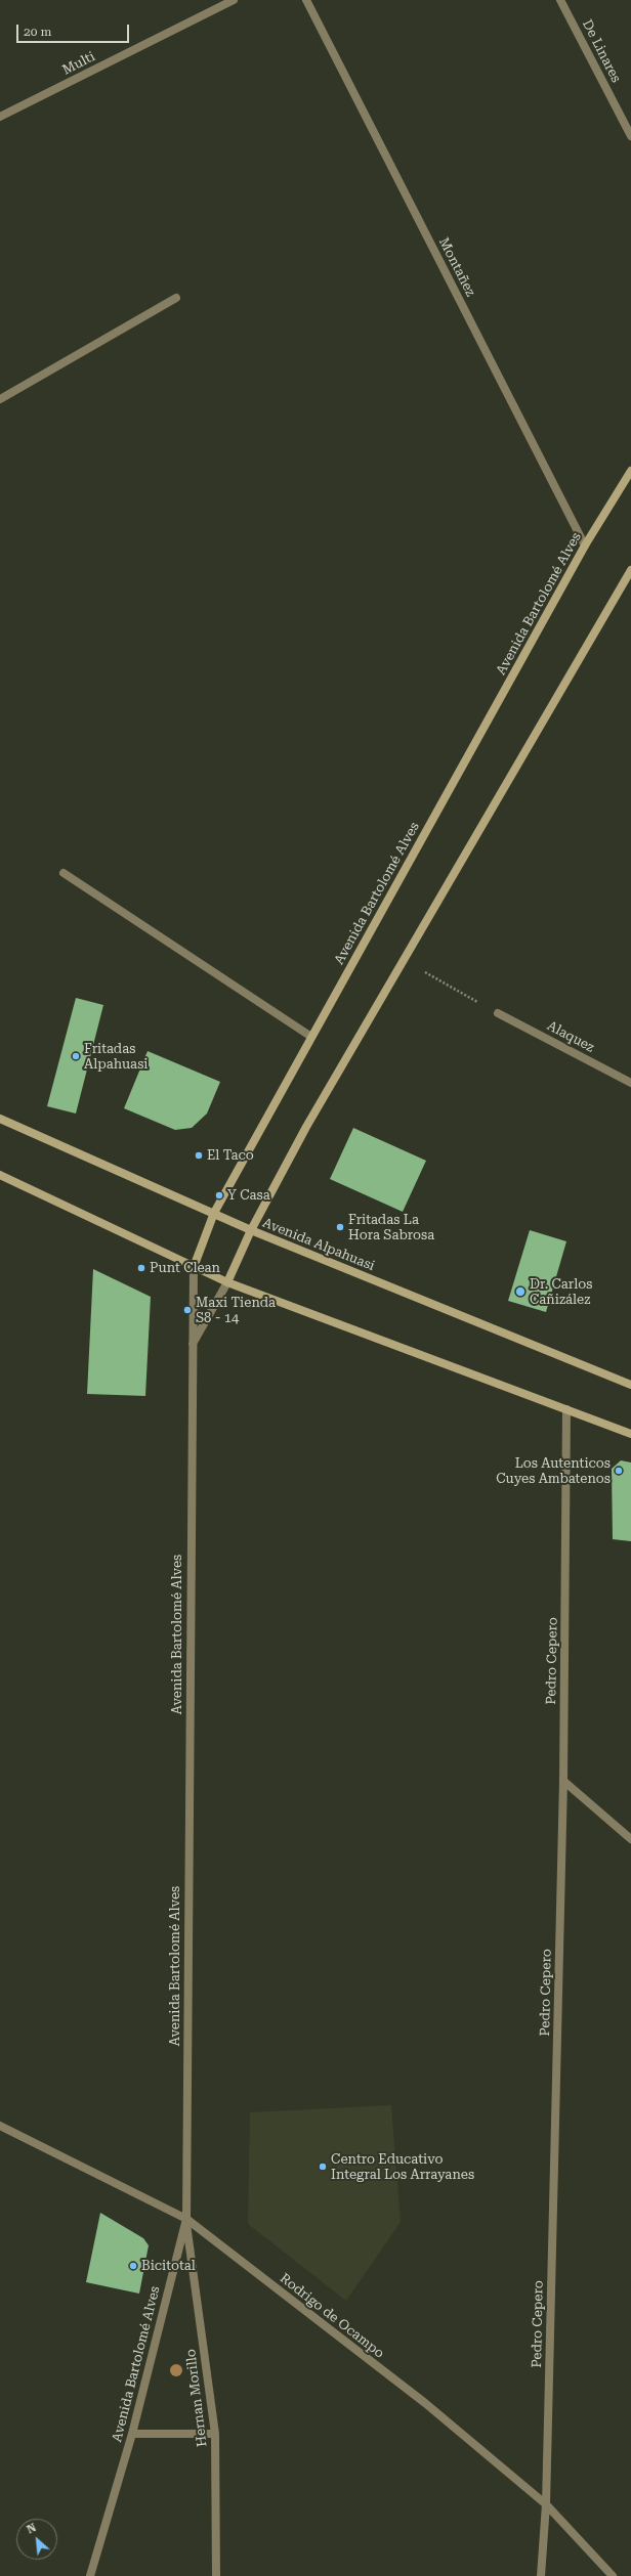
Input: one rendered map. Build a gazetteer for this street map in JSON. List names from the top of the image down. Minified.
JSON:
{"streets":{"main road":["Avenida Bartolomé Alves","Avenida Alpahuasi"],"street":["De Linares","Multi","Montañez","Alaquez","Pedro Cepero","Rodrigo de Ocampo","Hernan Morillo"]},"crossings":[["Montañez","Avenida Bartolomé Alves"],["Avenida Bartolomé Alves","Avenida Alpahuasi"],["Avenida Bartolomé Alves","Rodrigo de Ocampo"],["Avenida Bartolomé Alves","Hernan Morillo"],["Pedro Cepero","Rodrigo de Ocampo"],["Rodrigo de Ocampo","Hernan Morillo"]],"places":["Fritadas Alpahuasi","El Taco","Y Casa","Fritadas La Hora Sabrosa","Punt Clean","Dr. Carlos Cañizález","Maxi Tienda S8 - 14","Los Autenticos Cuyes Ambatenos","Centro Educativo Integral Los Arrayanes","Bicitotal"],"scale_bar":"20 m","north":"top left"}
